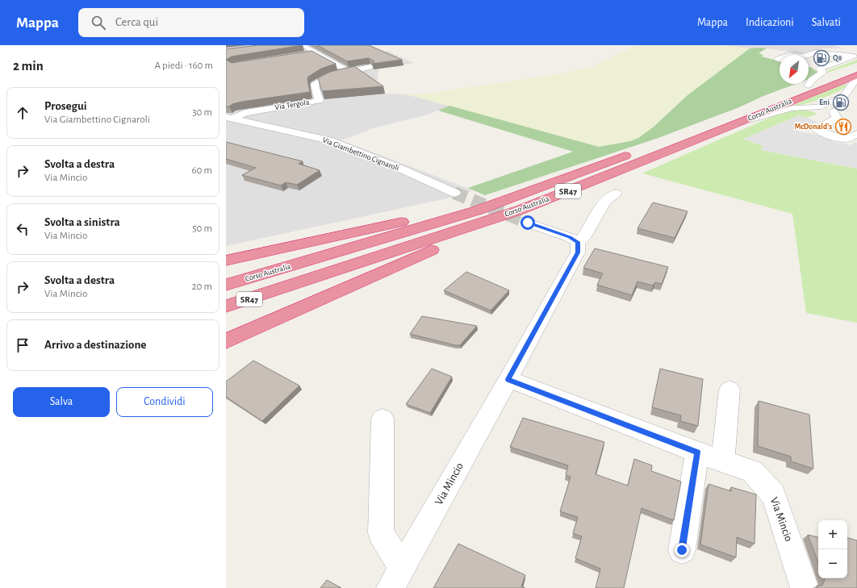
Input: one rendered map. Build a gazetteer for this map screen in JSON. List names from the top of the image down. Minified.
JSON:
{"streets":{"highway":["Corso Australia","SR47"],"street":["Via Tergola","Via Giambettino Cignaroli","Via Mincio"]},"crossings":[["Via Tergola","Via Giambettino Cignaroli"],["Corso Australia","SR47"]],"places":{"fuel station":["Q8","Eni"],"restaurant":["McDonald's"]},"north":"bottom left","page":{"header":"Mappa","search":"Cerca qui","nav":["Mappa","Indicazioni","Salvati"],"heading":["2 min","A piedi · 160 m"],"list":[["Prosegui","Via Giambettino Cignaroli","30 m"],["Svolta a destra","Via Mincio","60 m"],["Svolta a sinistra","Via Mincio","50 m"],["Svolta a destra","Via Mincio","20 m"],"Arrivo a destinazione"],"buttons":["Salva","Condividi"],"map_buttons":["+","−"]}}
